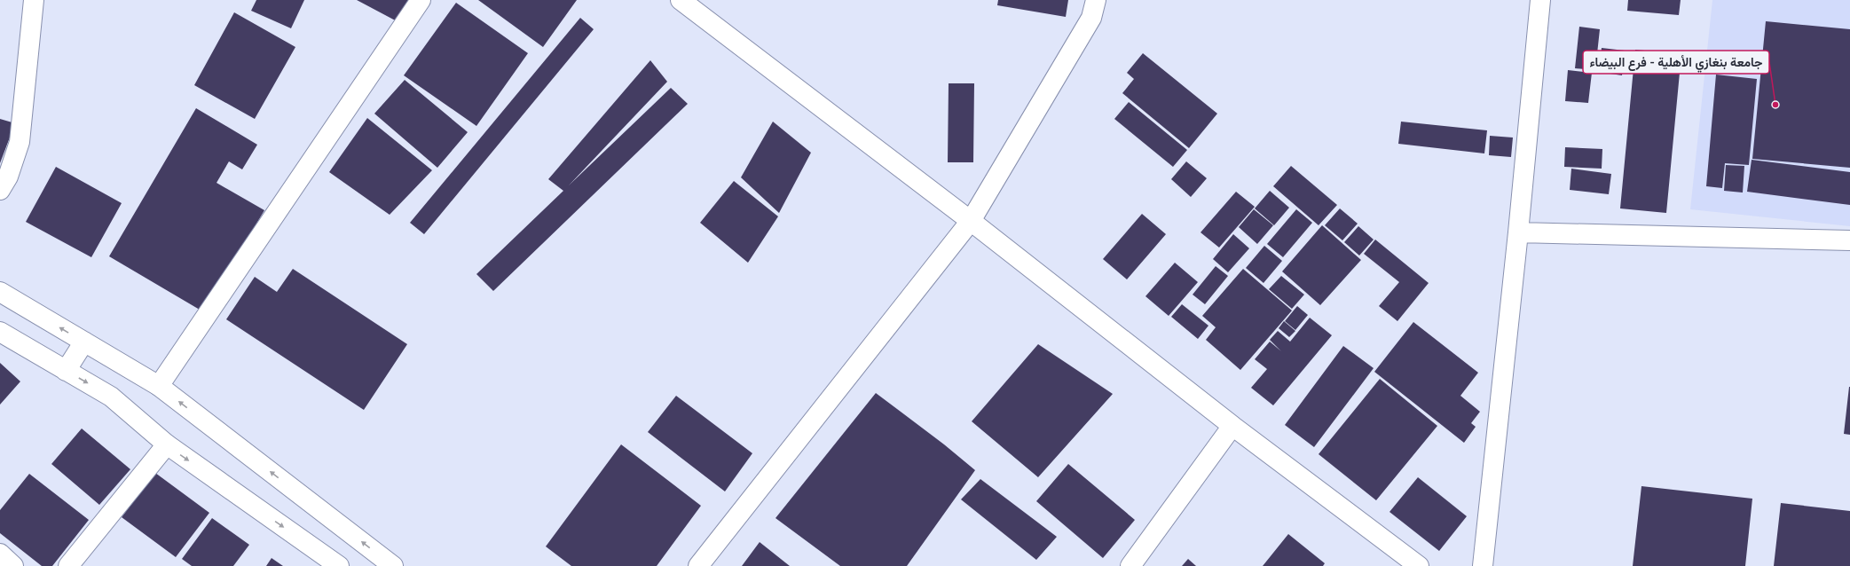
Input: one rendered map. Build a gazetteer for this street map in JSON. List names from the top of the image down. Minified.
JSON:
{"places":["جامعة بنغازي الأهلية - فرع البيضاء"]}
